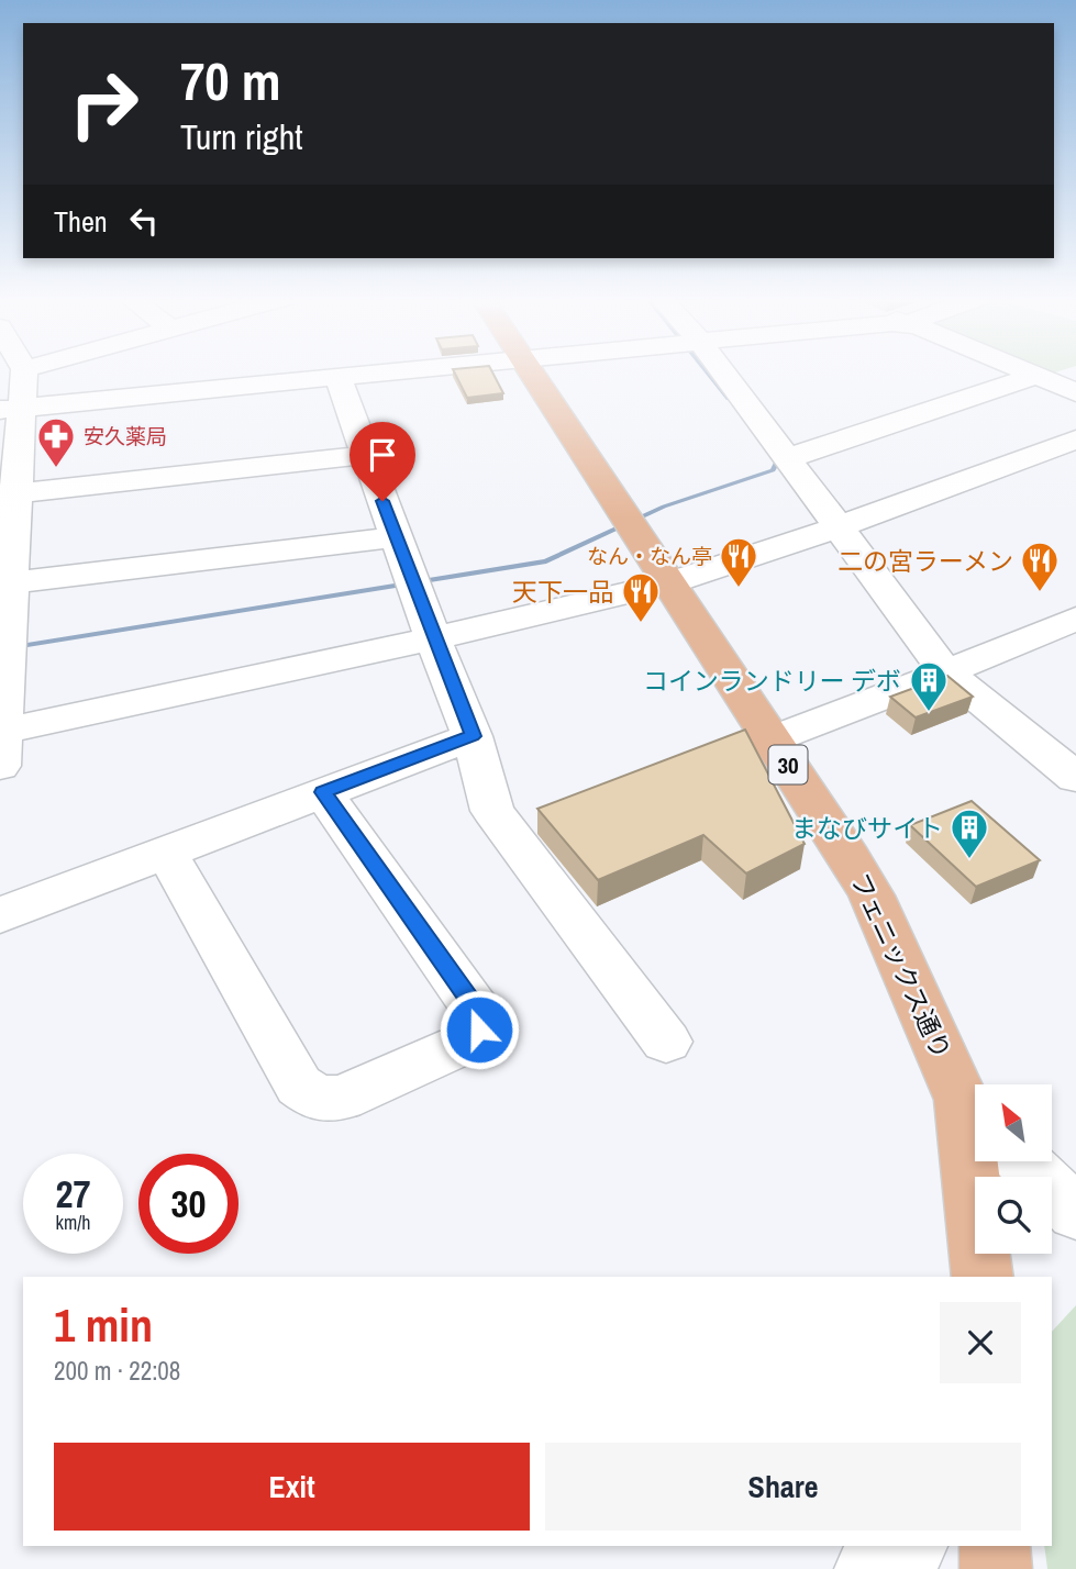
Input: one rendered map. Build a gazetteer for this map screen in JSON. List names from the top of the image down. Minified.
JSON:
{"streets":{"main road":["30","フェニックス通り"]},"places":{"pharmacy":["安久薬局"],"restaurant":["なん・なん亭","二の宮ラーメン","天下一品"],"building":["コインランドリー デボ","まなびサイト"]},"north":"top left","page":{"turn":["70 m","Turn right"],"then":"Then","speed":"27 km/h","limit":"30","heading":["1 min","200 m · 22:08"],"buttons":["Exit","Share"]}}
